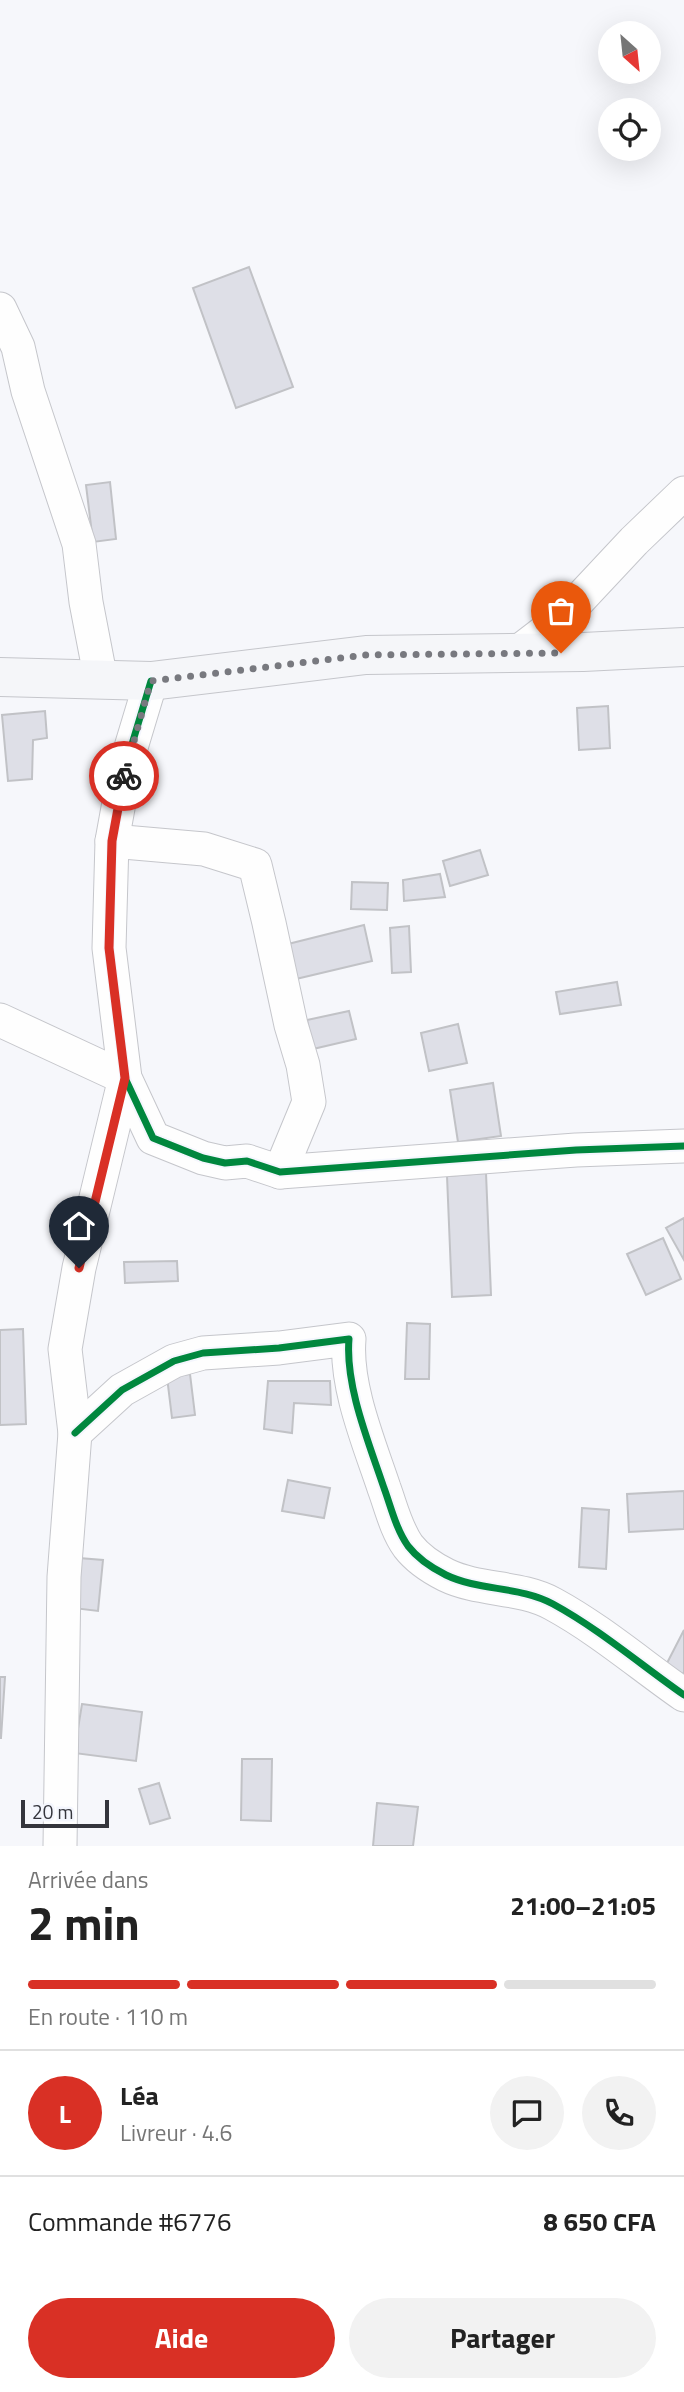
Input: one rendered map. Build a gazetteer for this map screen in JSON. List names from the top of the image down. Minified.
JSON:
{"scale_bar":"20 m","north":"bottom right","page":{"scale":"20 m","heading":["2 min","Arrivée dans","21:00–21:05"],"panel":["Léa","Livreur · 4.6","Commande #6776","8 650 CFA"],"bar":"En route · 110 m","round":"L","buttons":["Aide","Partager"]}}
